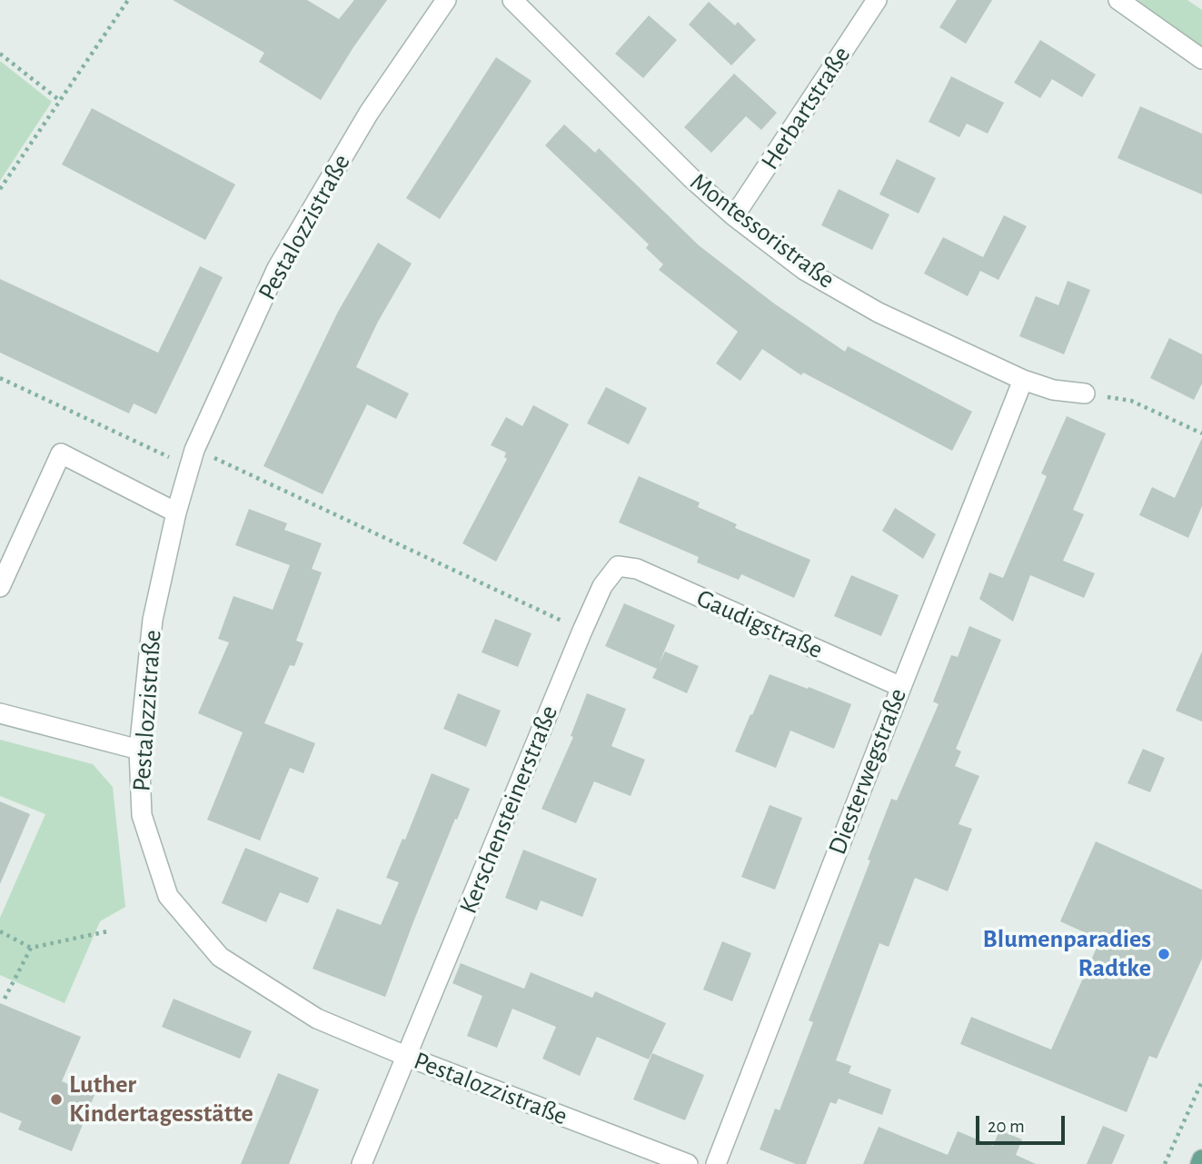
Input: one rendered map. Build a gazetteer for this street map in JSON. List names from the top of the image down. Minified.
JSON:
{"streets":{"street":["Herbartstraße","Pestalozzistraße","Montessoristraße","Gaudigstraße","Diesterwegstraße","Kerschensteinerstraße"]},"crossings":[["Herbartstraße","Montessoristraße"],["Pestalozzistraße","Kerschensteinerstraße"],["Montessoristraße","Diesterwegstraße"],["Gaudigstraße","Diesterwegstraße"],["Gaudigstraße","Kerschensteinerstraße"]],"places":["Blumenparadies Radtke","Luther Kindertagesstätte"],"scale_bar":"20 m"}
